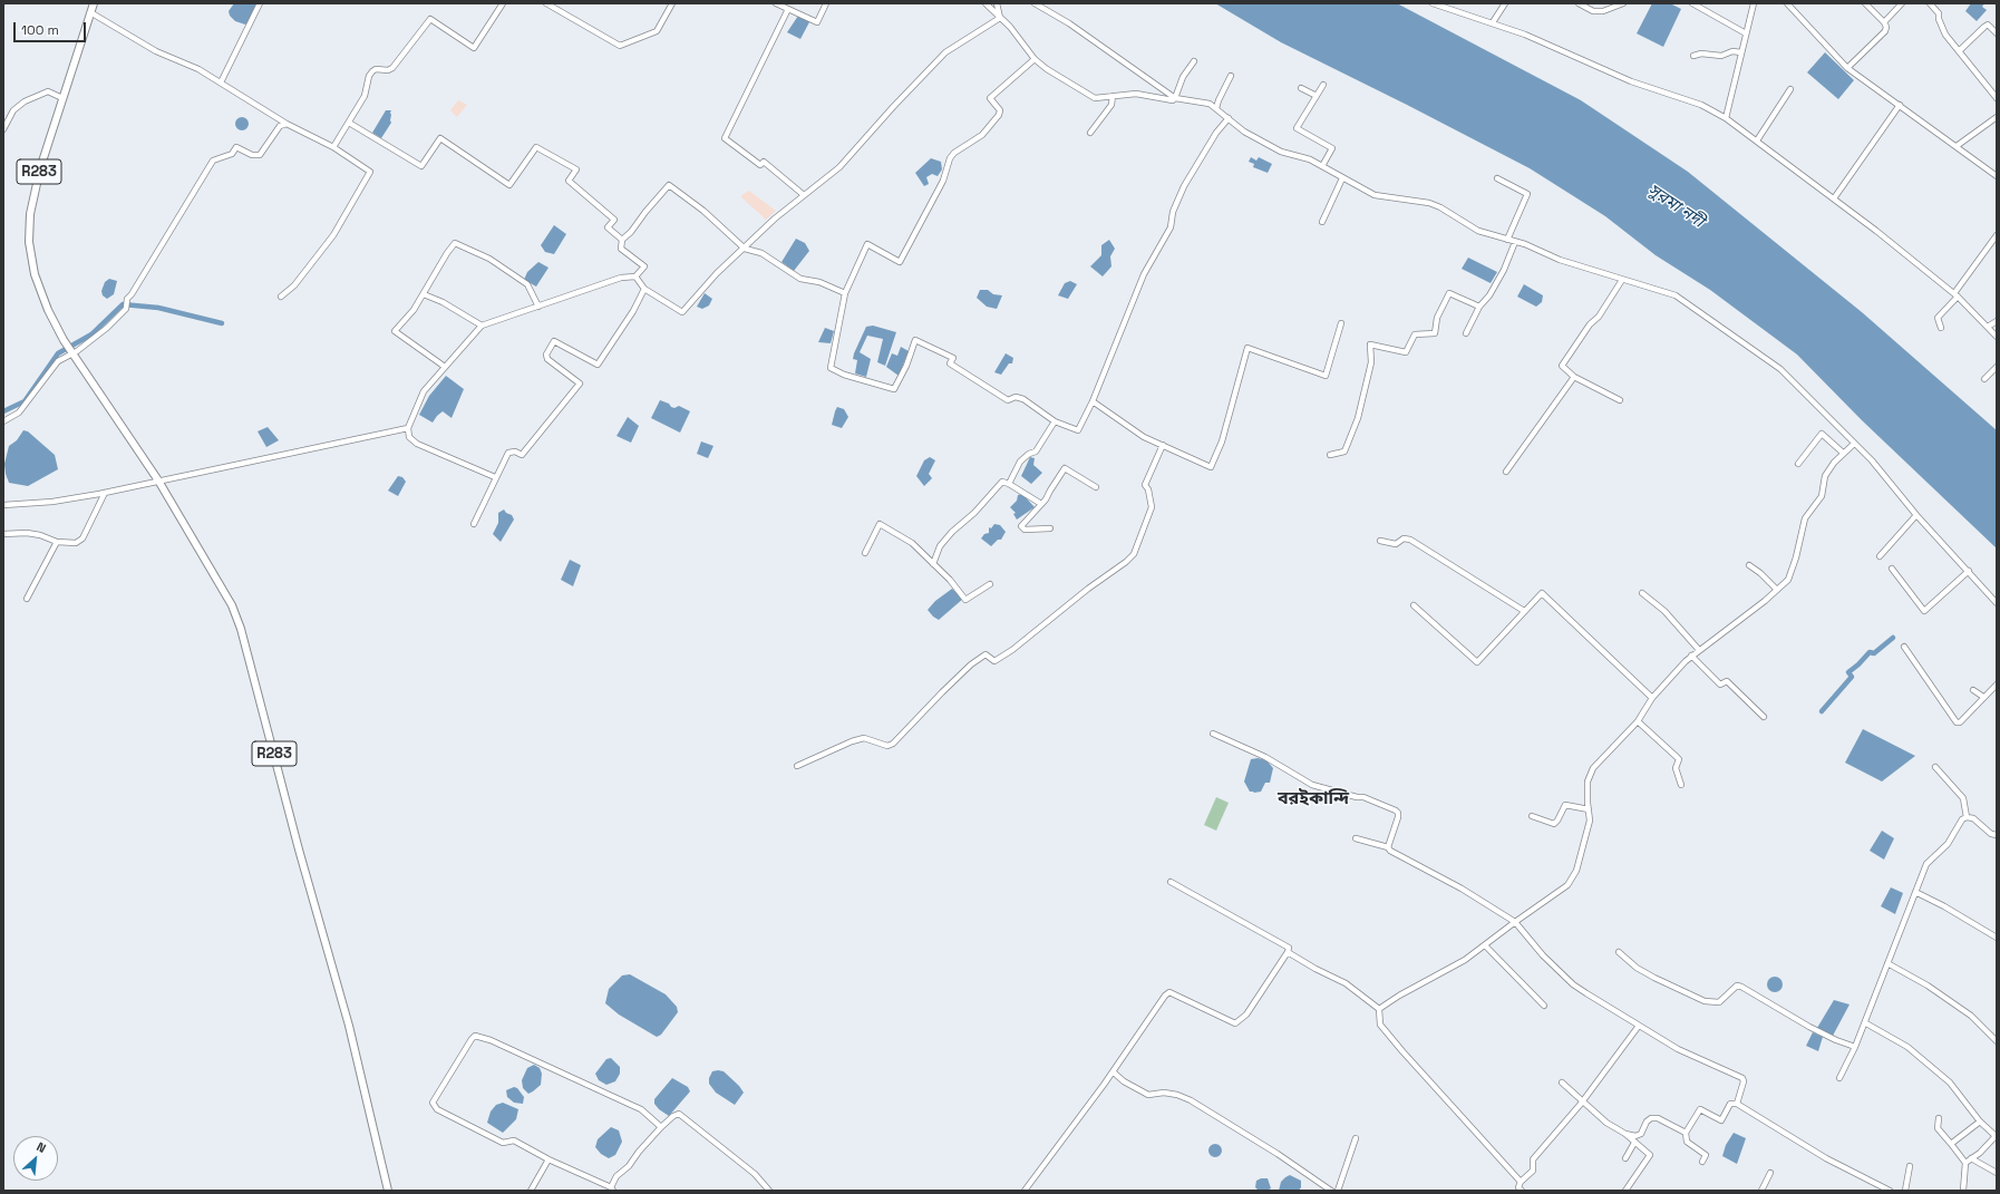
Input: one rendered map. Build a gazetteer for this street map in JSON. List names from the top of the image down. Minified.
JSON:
{"streets":{"main road":["R283"]},"districts":["বরইকান্দি"],"water":["সুরমা নদী"],"scale_bar":"100 m","north":"top right"}
